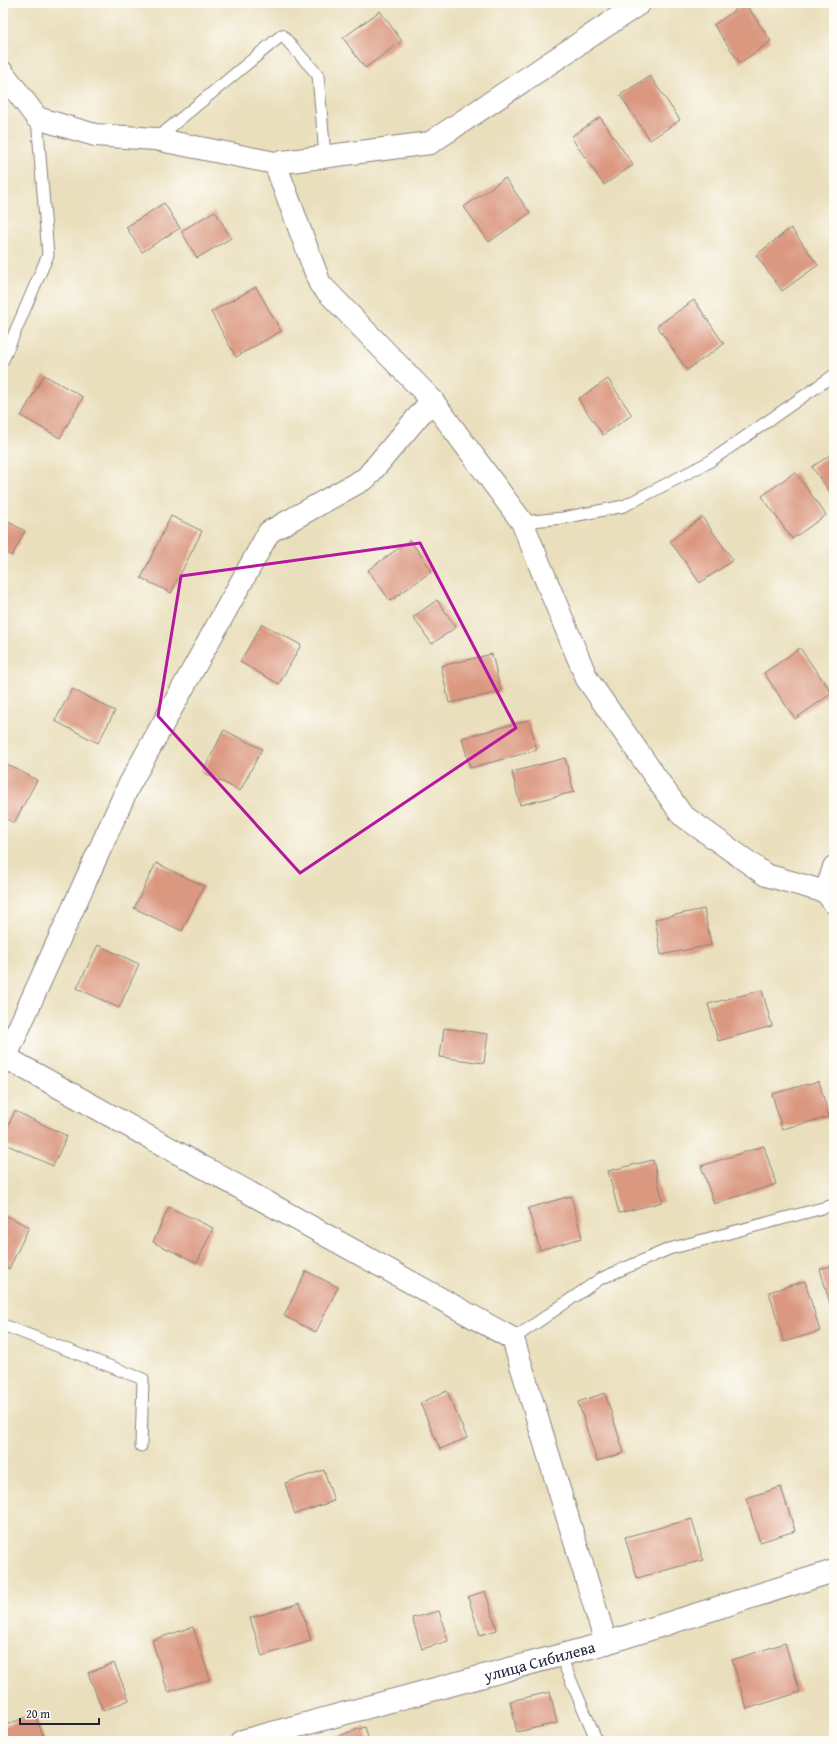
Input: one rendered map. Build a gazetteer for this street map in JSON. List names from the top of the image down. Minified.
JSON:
{"streets":{"street":["улица Сибилева"]},"scale_bar":"20 m"}
